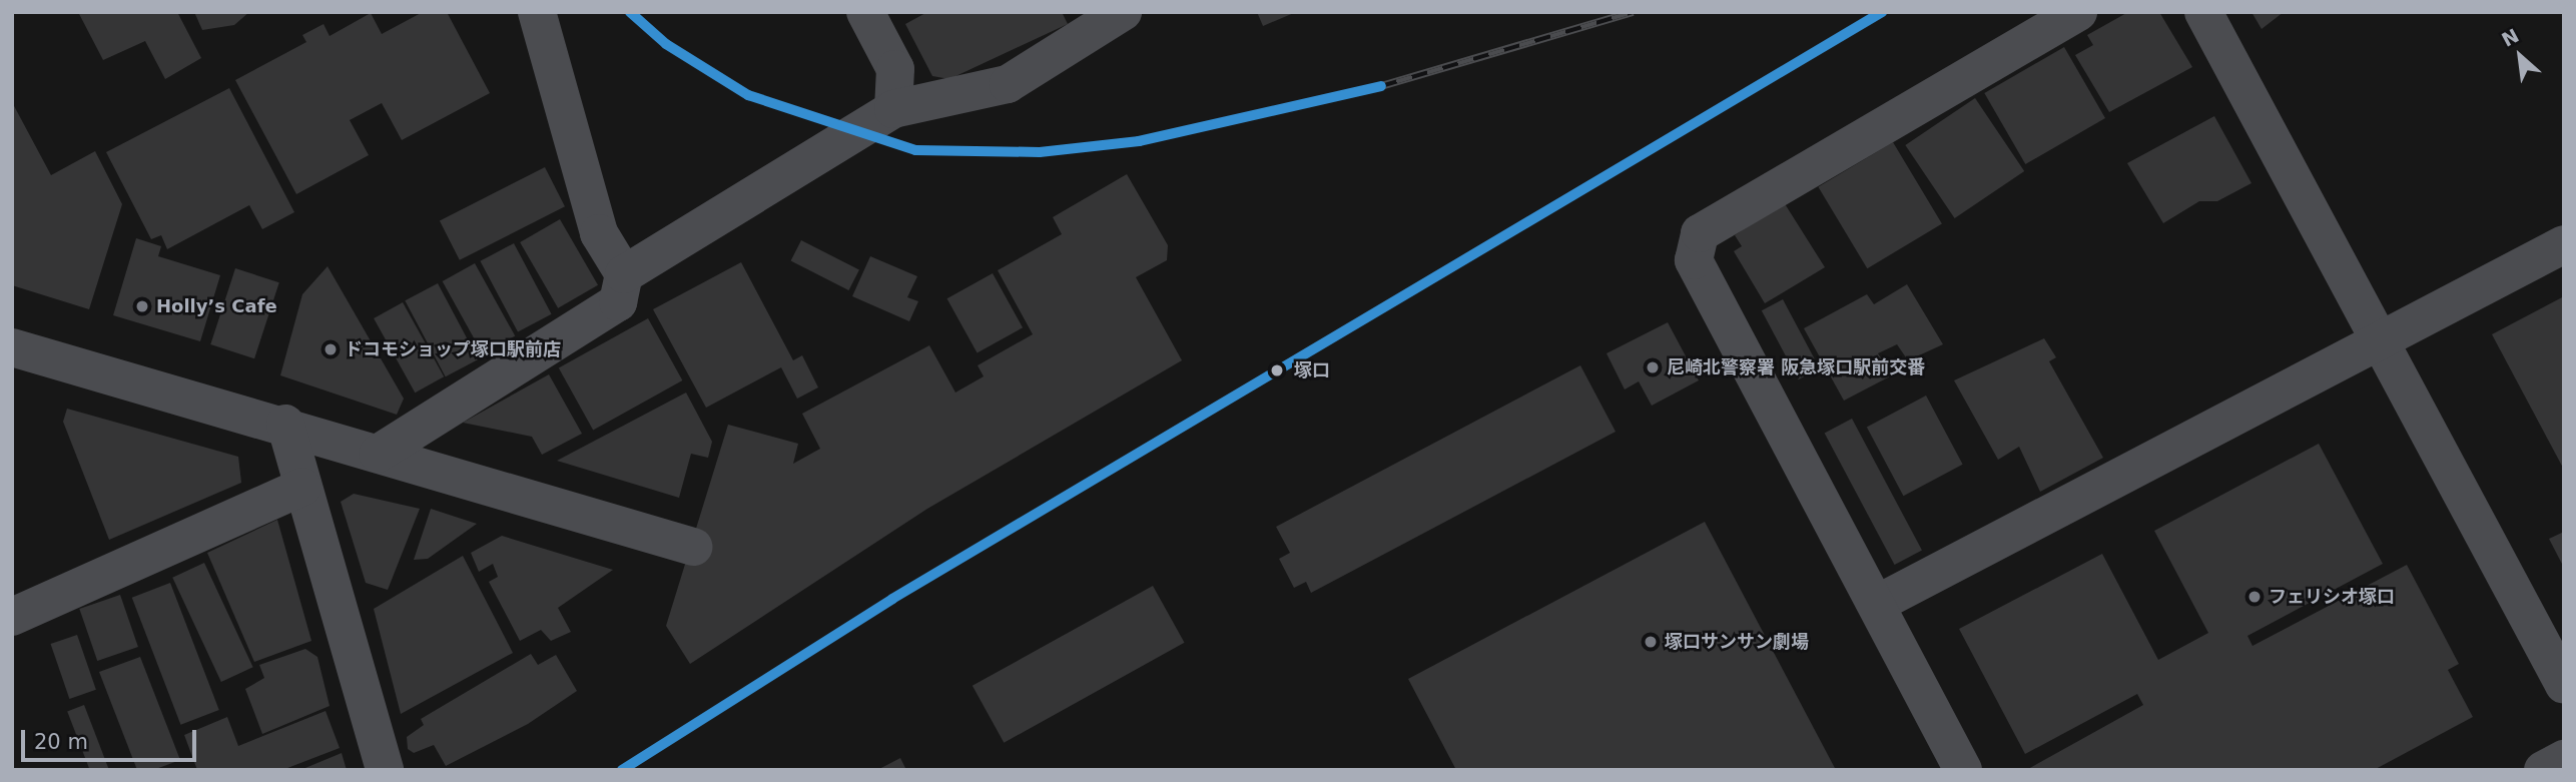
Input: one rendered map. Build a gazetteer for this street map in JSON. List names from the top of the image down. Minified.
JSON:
{"places":["Holly’s Cafe","ドコモショップ塚口駅前店","尼崎北警察署 阪急塚口駅前交番","塚口","フェリシオ塚口","塚口サンサン劇場"],"scale_bar":"20 m","north":"top left"}
